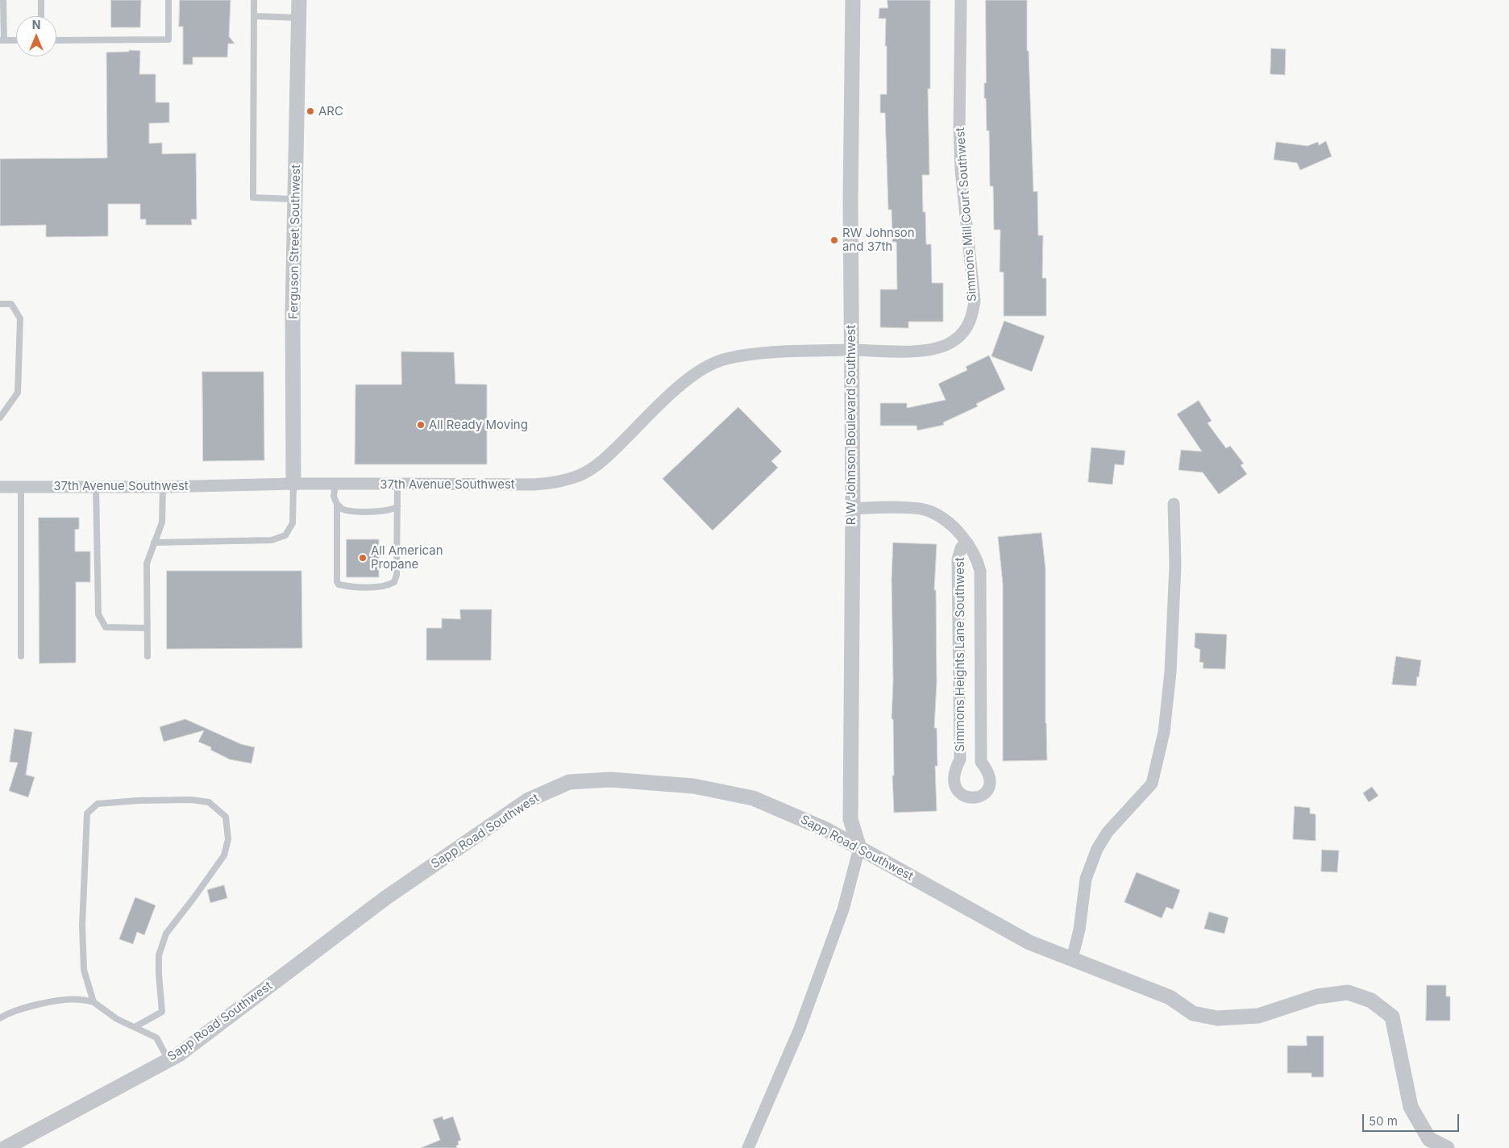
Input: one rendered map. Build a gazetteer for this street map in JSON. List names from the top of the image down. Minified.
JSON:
{"streets":{"street":["Simmons Mill Court Southwest","Ferguson Street Southwest","R W Johnson Boulevard Southwest","37th Avenue Southwest","Simmons Heights Lane Southwest","Sapp Road Southwest"]},"crossings":[["Simmons Mill Court Southwest","R W Johnson Boulevard Southwest"],["Simmons Mill Court Southwest","37th Avenue Southwest"],["Ferguson Street Southwest","37th Avenue Southwest"],["R W Johnson Boulevard Southwest","37th Avenue Southwest"],["R W Johnson Boulevard Southwest","Simmons Heights Lane Southwest"],["R W Johnson Boulevard Southwest","Sapp Road Southwest"]],"places":["ARC","RW Johnson and 37th","All Ready Moving","All American Propane"],"scale_bar":"50 m","north":"top"}
